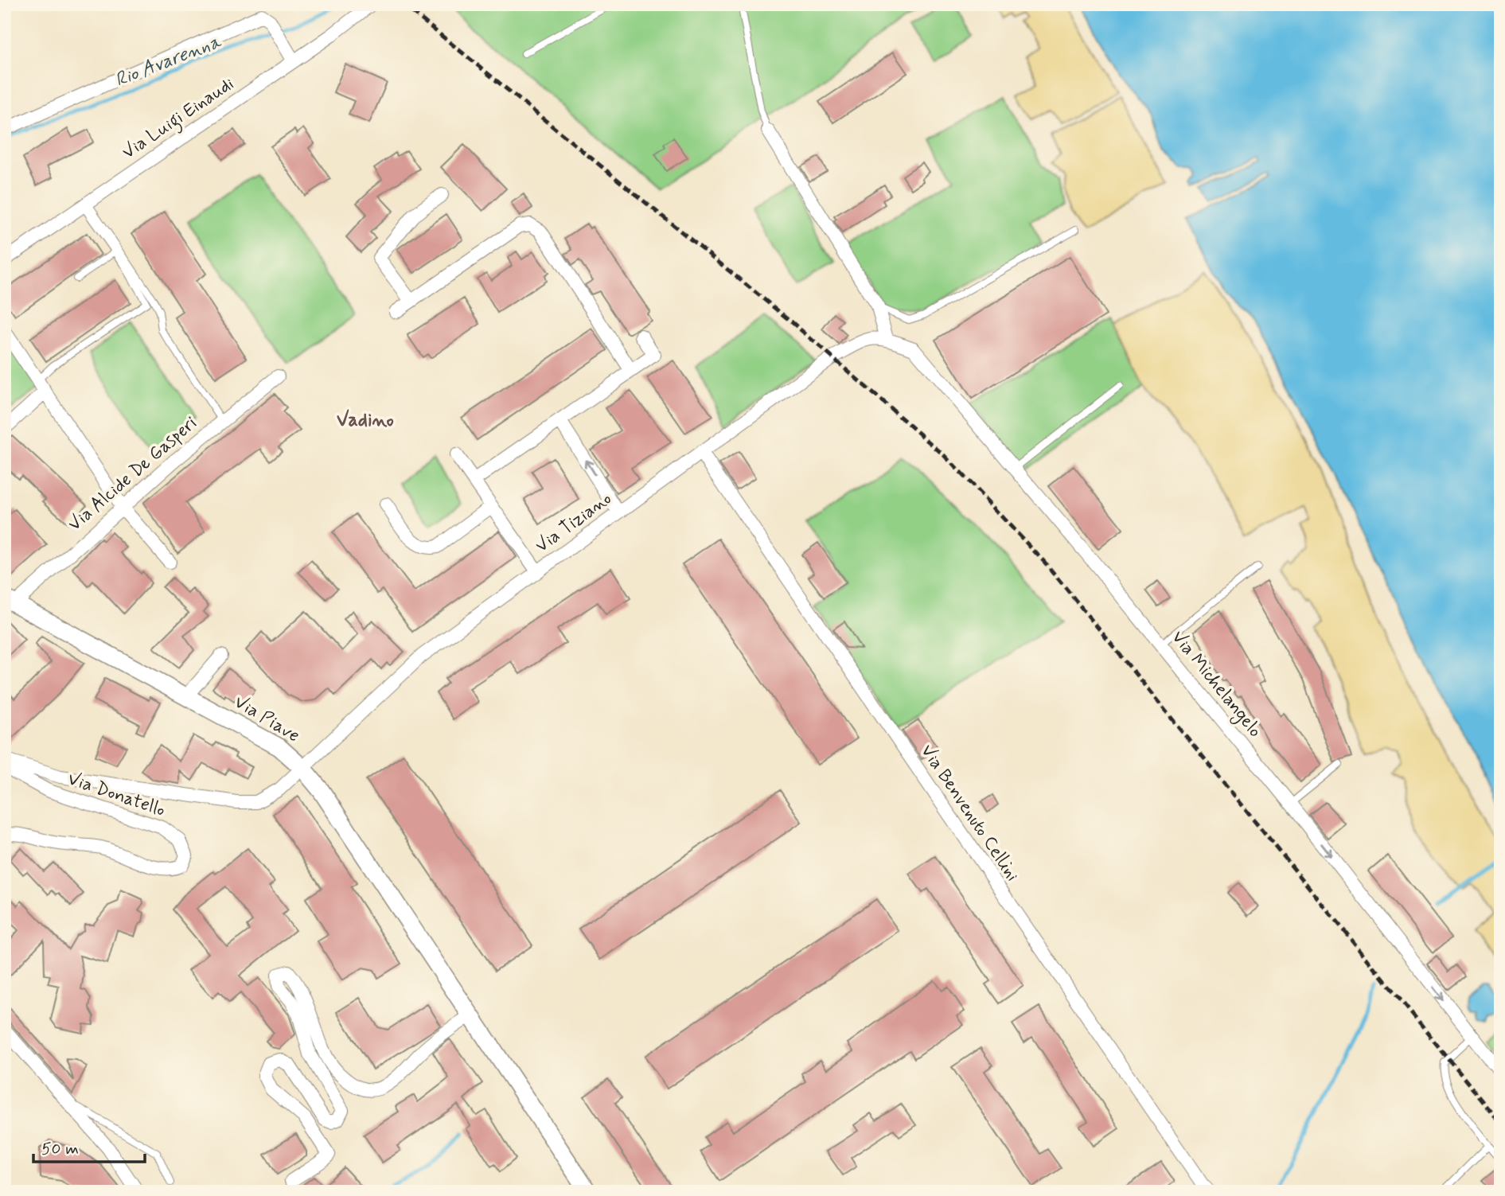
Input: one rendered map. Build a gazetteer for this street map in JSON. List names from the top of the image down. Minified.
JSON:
{"streets":{"main road":["Via Piave"],"street":["Via Luigi Einaudi","Via Alcide De Gasperi","Via Tiziano","Via Michelangelo","Via Donatello","Via Benvenuto Cellini"]},"crossings":[["Via Alcide De Gasperi","Via Piave"],["Via Tiziano","Via Michelangelo"],["Via Tiziano","Via Piave"],["Via Tiziano","Via Donatello"],["Via Tiziano","Via Benvenuto Cellini"]],"districts":["Vadino"],"water":["Rio Avarenna"],"scale_bar":"50 m"}
